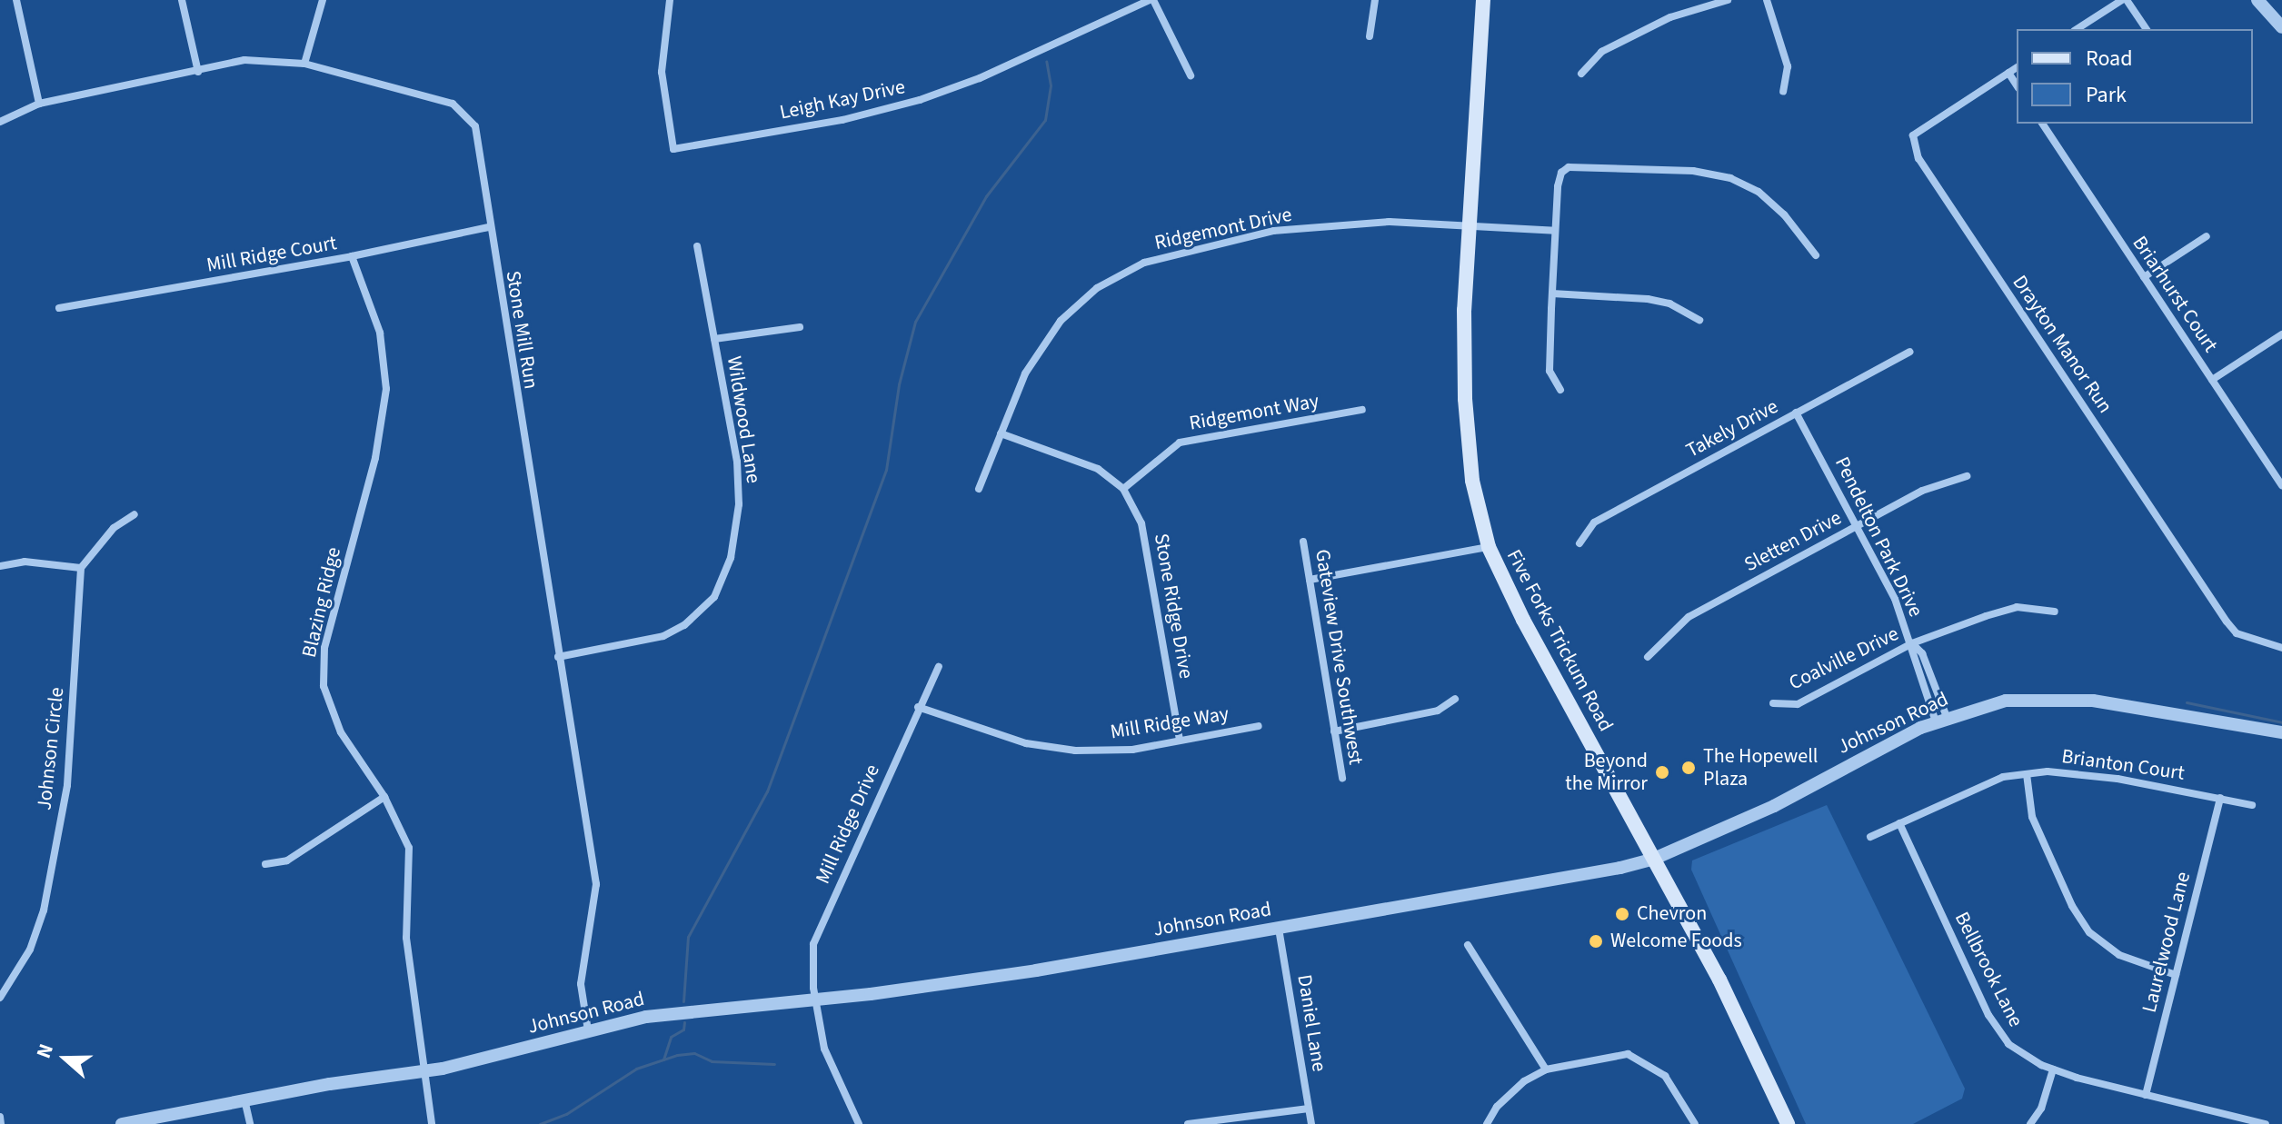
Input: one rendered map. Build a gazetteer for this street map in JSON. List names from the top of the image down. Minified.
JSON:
{"streets":{"main road":["Five Forks Trickum Road"],"street":["Leigh Kay Drive","Ridgemont Drive","Mill Ridge Court","Briarhurst Court","Stone Mill Run","Drayton Manor Run","Ridgemont Way","Wildwood Lane","Takely Drive","Pendelton Park Drive","Sletten Drive","Blazing Ridge","Stone Ridge Drive","Gateview Drive Southwest","Coalville Drive","Mill Ridge Way","Johnson Road","Johnson Circle","Brianton Court","Mill Ridge Drive","Laurelwood Lane","Bellbrook Lane","Daniel Lane"]},"crossings":[["Ridgemont Drive","Stone Ridge Drive"],["Ridgemont Drive","Five Forks Trickum Road"],["Mill Ridge Court","Stone Mill Run"],["Mill Ridge Court","Blazing Ridge"],["Stone Mill Run","Wildwood Lane"],["Stone Mill Run","Johnson Road"],["Ridgemont Way","Stone Ridge Drive"],["Takely Drive","Pendelton Park Drive"],["Pendelton Park Drive","Sletten Drive"],["Pendelton Park Drive","Coalville Drive"],["Pendelton Park Drive","Johnson Road"],["Blazing Ridge","Johnson Road"],["Stone Ridge Drive","Mill Ridge Way"],["Five Forks Trickum Road","Johnson Road"],["Mill Ridge Way","Mill Ridge Drive"],["Johnson Road","Mill Ridge Drive"],["Johnson Road","Daniel Lane"],["Brianton Court","Laurelwood Lane"],["Brianton Court","Bellbrook Lane"],["Laurelwood Lane","Bellbrook Lane"]],"places":["The Hopewell Plaza","Beyond the Mirror","Chevron","Welcome Foods"],"legend":["Road","Park"],"north":"left"}
